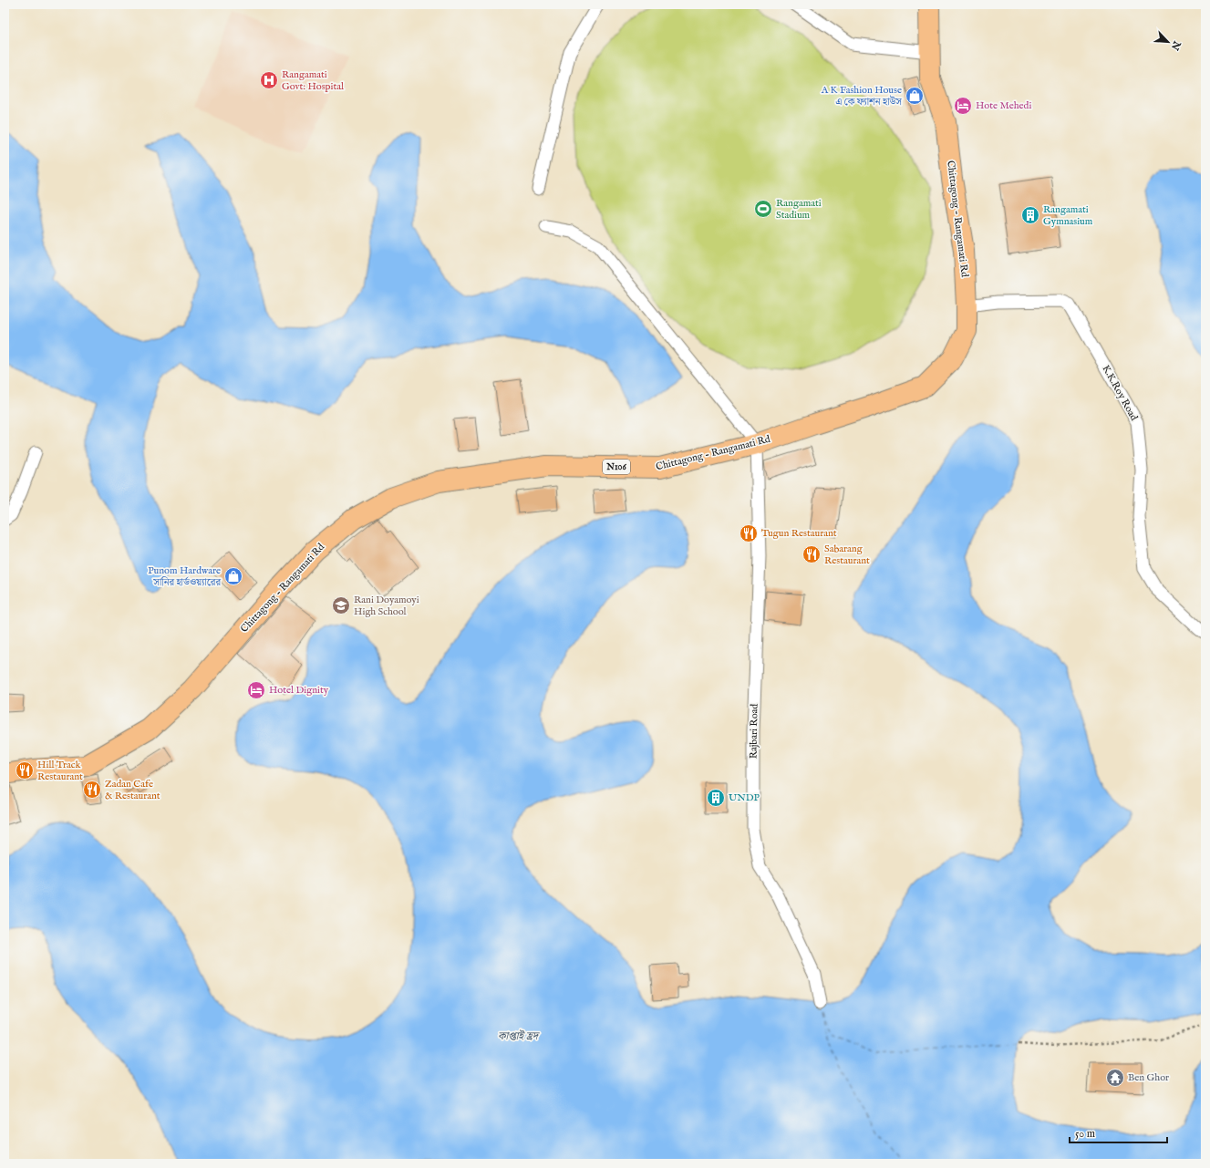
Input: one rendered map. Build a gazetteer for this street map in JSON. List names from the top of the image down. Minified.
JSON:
{"streets":{"highway":["Chittagong - Rangamati Rd","N106"],"street":["K.K.Roy Road","Rajbari Road"]},"crossings":[["Chittagong - Rangamati Rd","K.K.Roy Road"],["Chittagong - Rangamati Rd","Rajbari Road"]],"water":["কাপ্তাই হ্রদ"],"places":{"hospital":["Rangamati Govt: Hospital"],"shop":["A K Fashion House এ কে ফ্যাশন হাউস","Punom Hardware সানির হার্ডওয়্যারের"],"hotel":["Hote Mehedi","Hotel Dignity"],"sports":["Rangamati Stadium"],"building":["Rangamati Gymnasium","UNDP"],"restaurant":["Tugun Restaurant","Sabarang Restaurant","Hill Track Restaurant","Zadan Cafe & Restaurant"],"school or university":["Rani Doyamoyi High School"],"temple":["Ben Ghor"]},"scale_bar":"50 m","north":"bottom right"}
